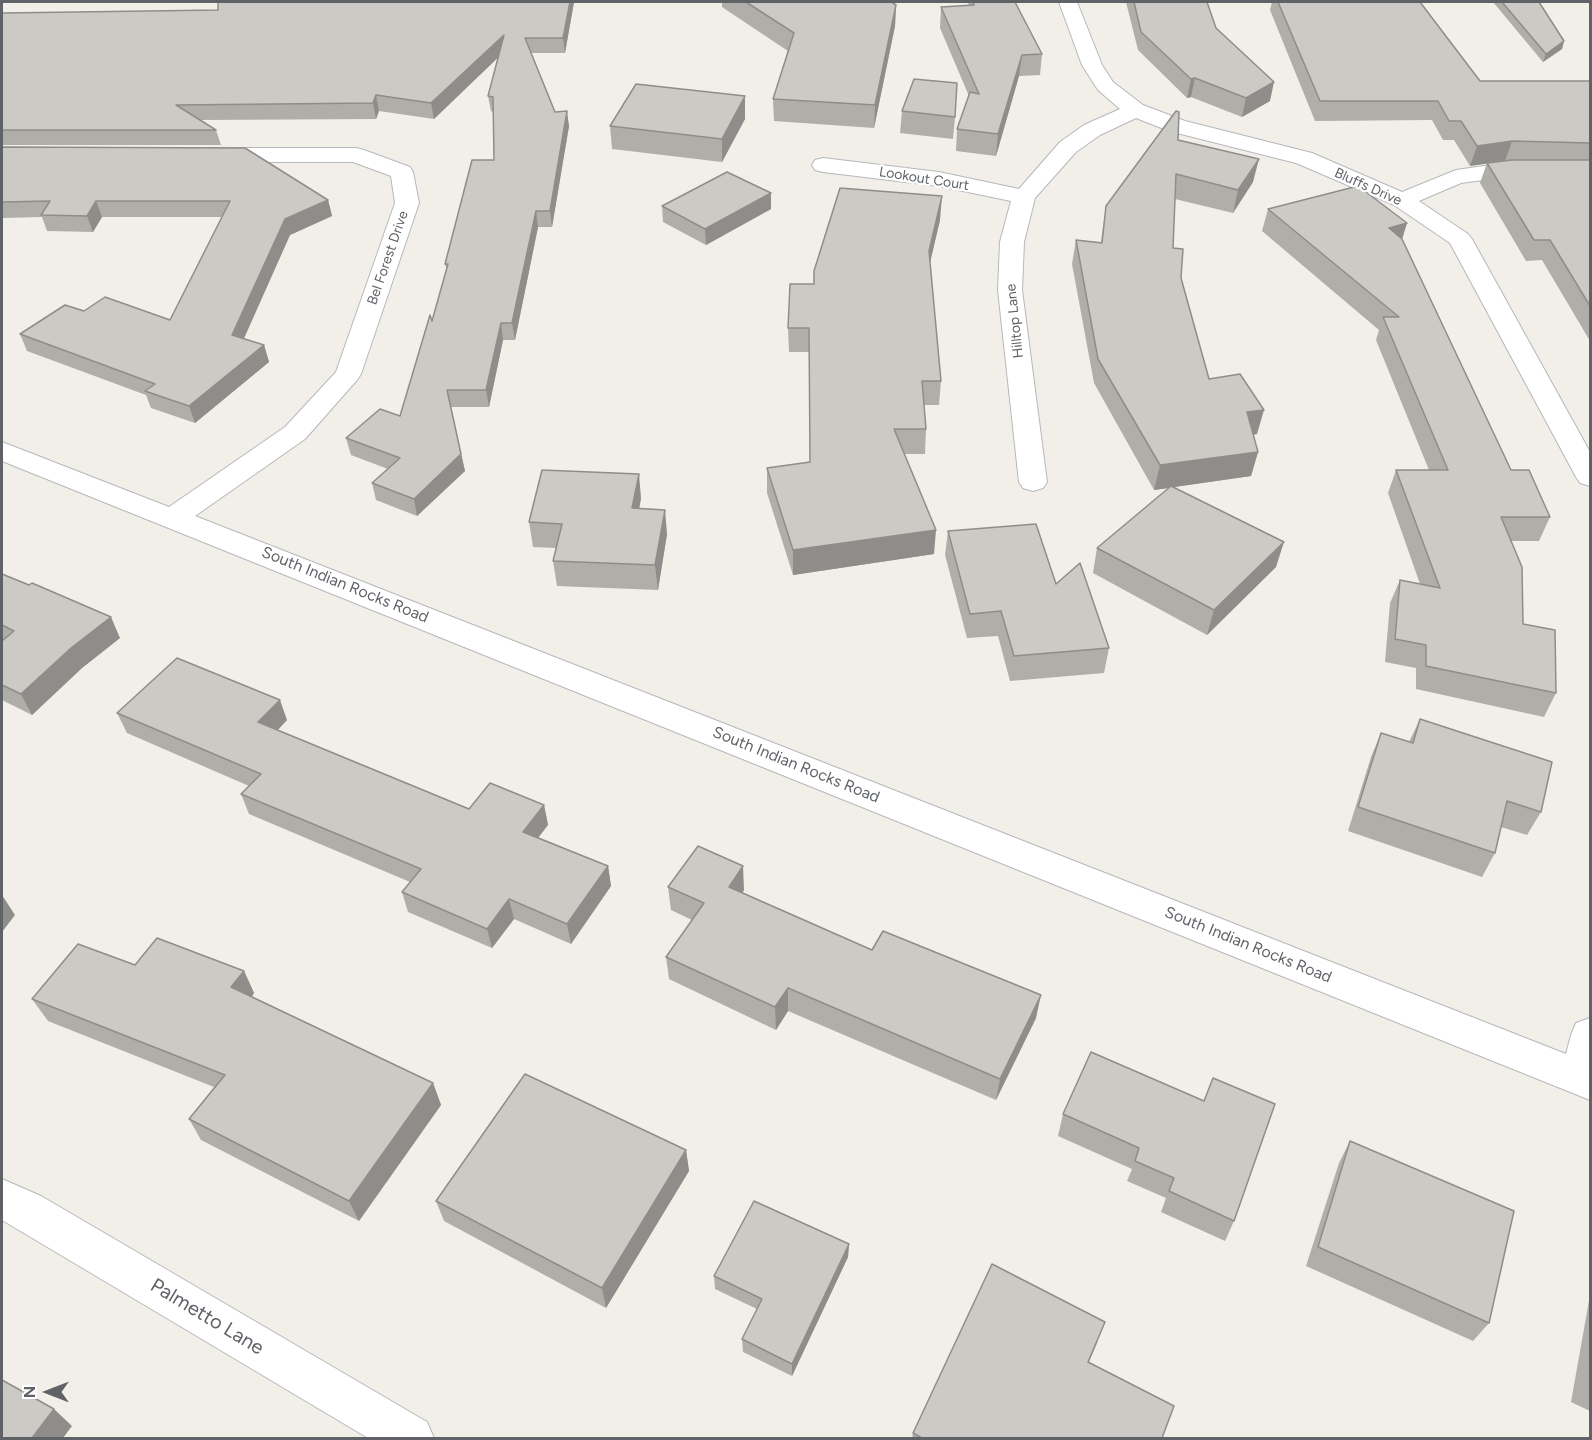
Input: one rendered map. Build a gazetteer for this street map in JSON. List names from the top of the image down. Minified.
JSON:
{"streets":{"street":["Lookout Court","Bluffs Drive","Bel Forest Drive","Hilltop Lane","South Indian Rocks Road","Palmetto Lane"]},"crossings":[["Lookout Court","Hilltop Lane"],["Bluffs Drive","Hilltop Lane"],["Bel Forest Drive","South Indian Rocks Road"]],"north":"left"}
